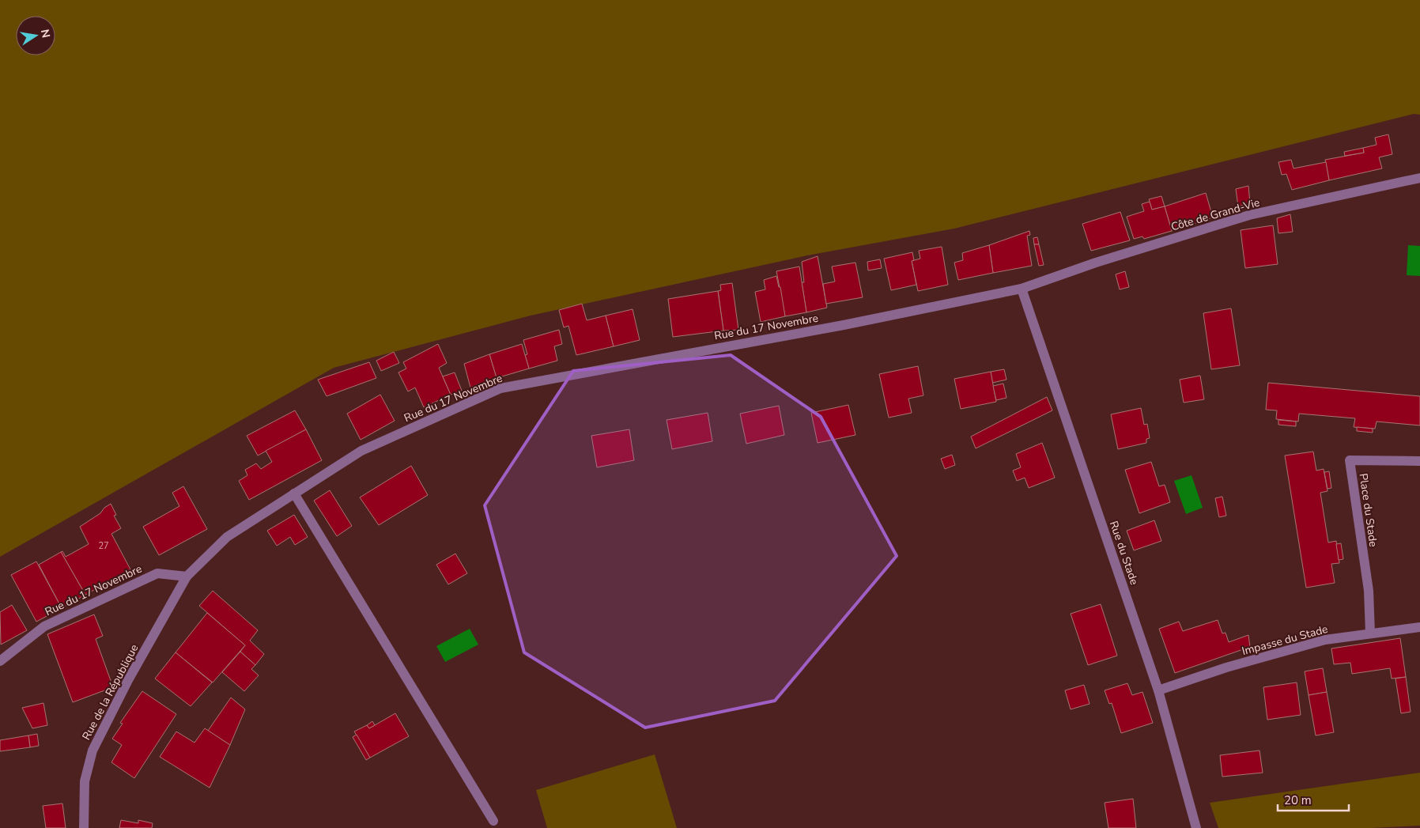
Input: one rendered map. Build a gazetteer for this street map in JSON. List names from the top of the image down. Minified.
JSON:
{"streets":{"street":["Côte de Grand-Vie","Rue du 17 Novembre","Place du Stade","Rue du Stade","Impasse du Stade","Rue de la République"]},"crossings":[["Côte de Grand-Vie","Rue du 17 Novembre"],["Côte de Grand-Vie","Rue du Stade"],["Rue du 17 Novembre","Rue du Stade"],["Rue du 17 Novembre","Rue de la République"],["Place du Stade","Impasse du Stade"],["Rue du Stade","Impasse du Stade"]],"house_numbers":["27"],"scale_bar":"20 m","north":"right"}
